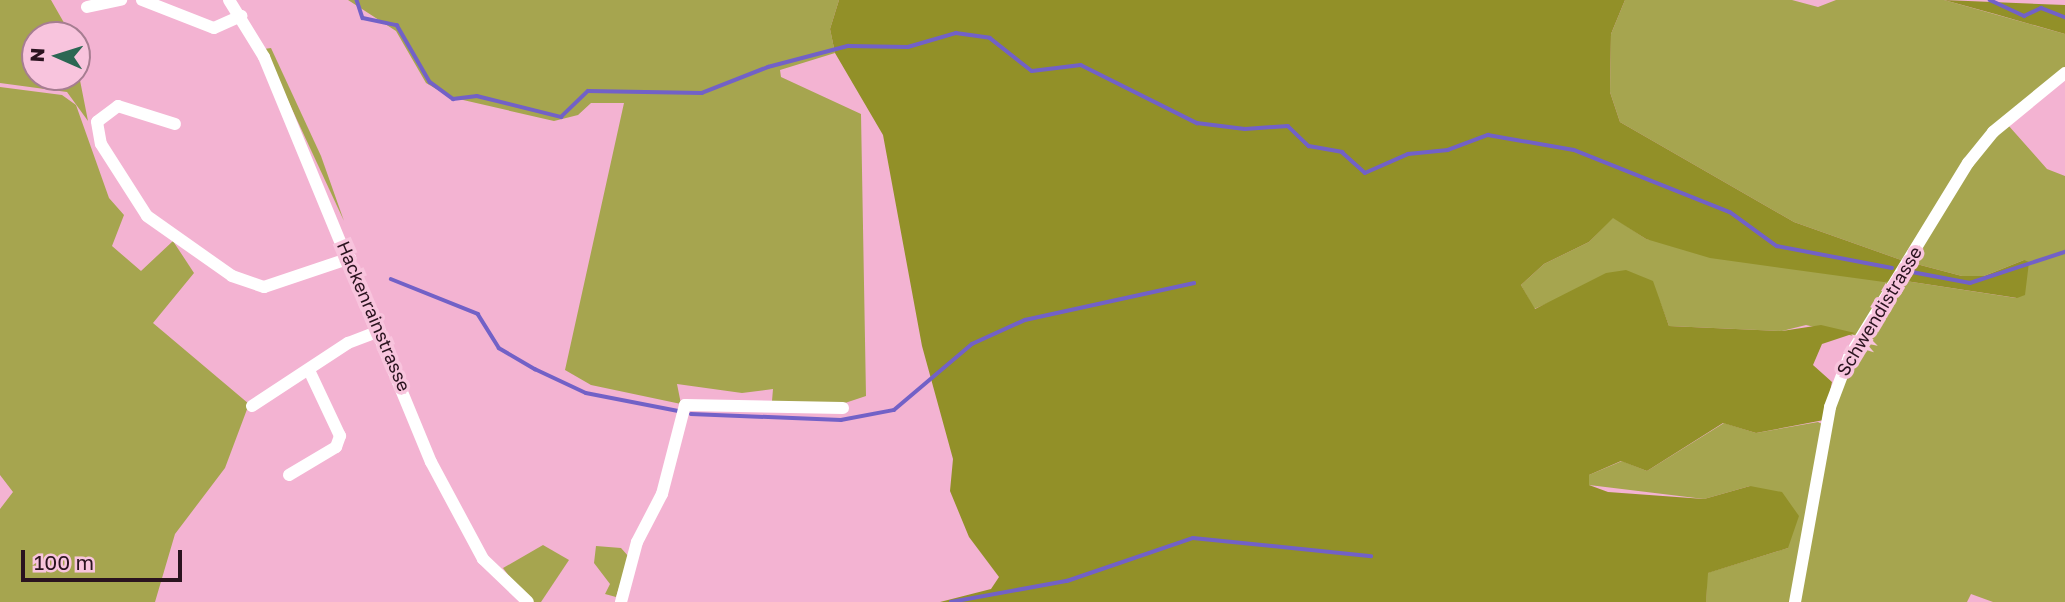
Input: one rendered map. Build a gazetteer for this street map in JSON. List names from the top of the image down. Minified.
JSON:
{"streets":{"street":["Schwendistrasse","Hackenrainstrasse"]},"scale_bar":"100 m","north":"left"}
